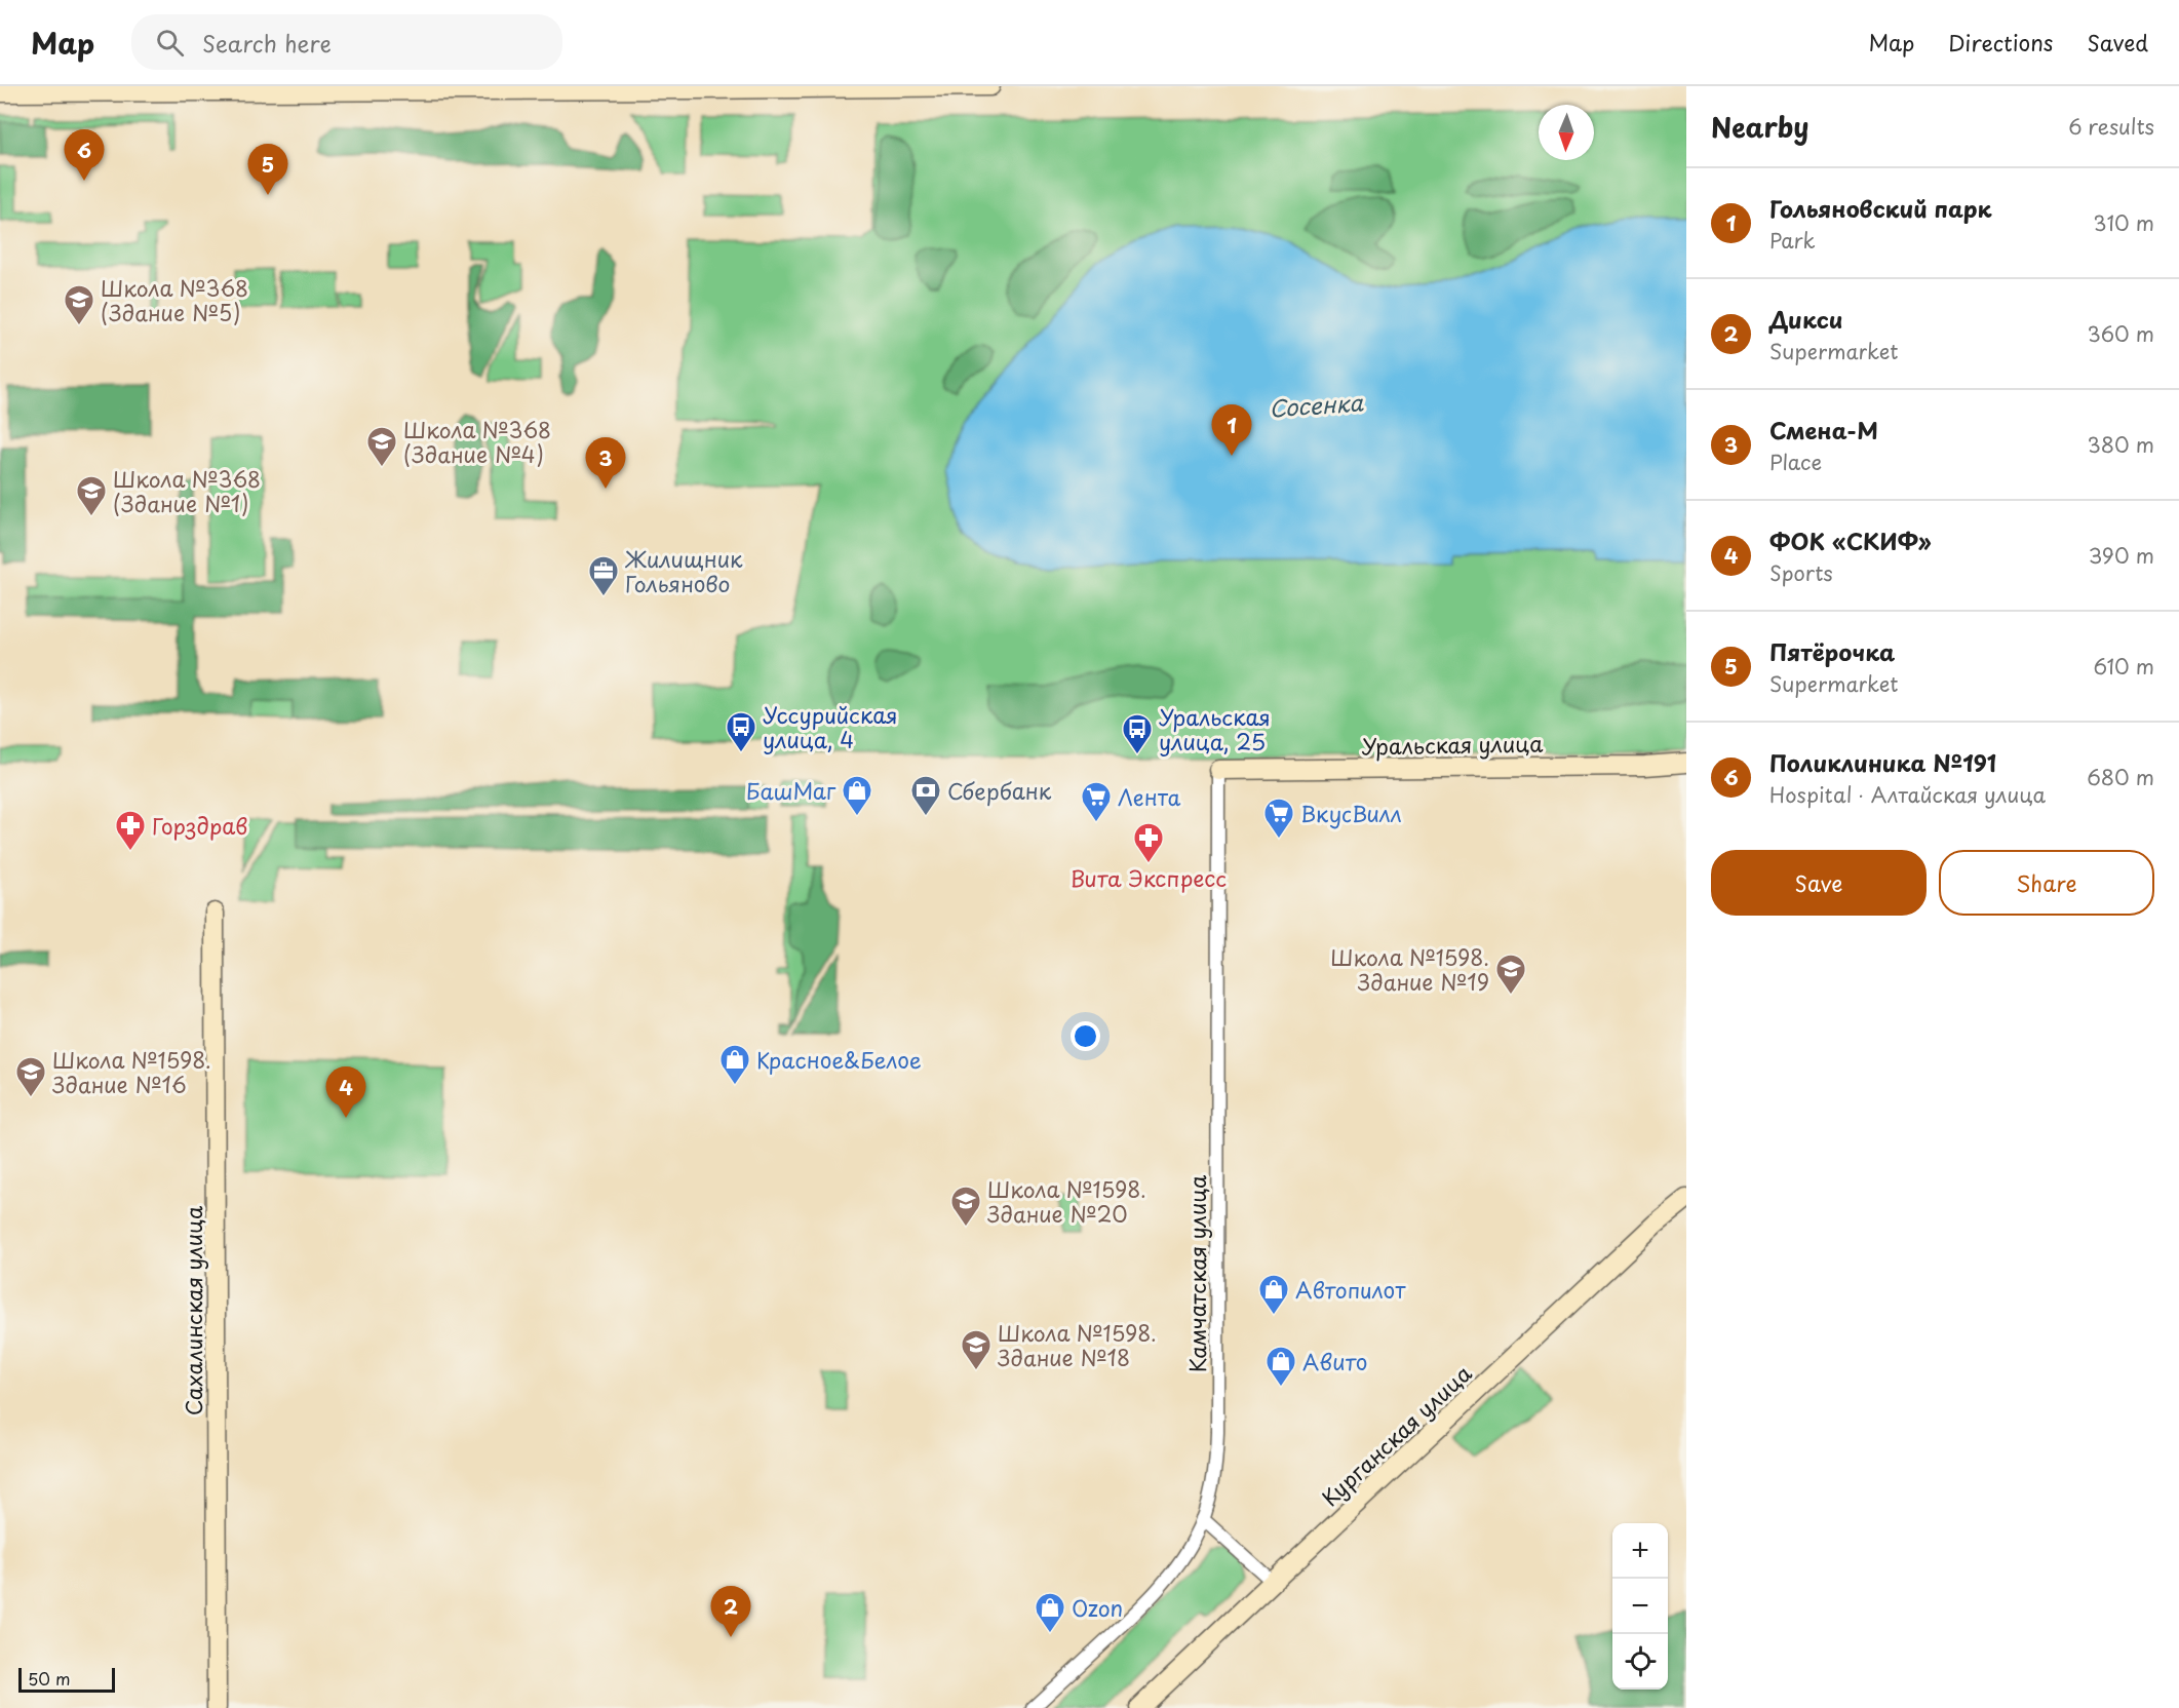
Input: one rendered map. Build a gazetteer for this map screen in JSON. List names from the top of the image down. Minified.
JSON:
{"streets":{"street":["Уральская улица","Камчатская улица","Сахалинская улица","Курганская улица"]},"crossings":[["Уральская улица","Камчатская улица"]],"water":["Сосенка"],"places":{"school or university":["Школа №368 (Здание №5)","Школа №368 (Здание №4)","Школа №368 (Здание №1)","Школа №1598. Здание №19","Школа №1598. Здание №16","Школа №1598. Здание №20","Школа №1598. Здание №18"],"office":["Жилищник Гольяново"],"bus stop":["Уссурийская улица, 4","Уральская улица, 25"],"shop":["БашМаг","Красное&Белое","Автопилот","Авито","Ozon"],"bank":["Сбербанк"],"supermarket":["Лента","ВкусВилл"],"pharmacy":["Горздрав","Вита Экспресс"]},"scale_bar":"50 m","north":"bottom","page":{"header":"Map","search":"Search here","nav":["Map","Directions","Saved"],"heading":["Nearby","6 results"],"pins":["6","5","1","3","4","2"],"list":[{"mark":"1","name":"Гольяновcкий парк","note":"Park","value":"310 m"},{"mark":"2","name":"Дикси","note":"Supermarket","value":"360 m"},{"mark":"3","name":"Смена-М","note":"Place","value":"380 m"},{"mark":"4","name":"ФОК «СКИФ»","note":"Sports","value":"390 m"},{"mark":"5","name":"Пятёрочка","note":"Supermarket","value":"610 m"},{"mark":"6","name":"Поликлиника №191","note":"Hospital · Алтайская улица","value":"680 m"}],"buttons":["Save","Share"],"map_buttons":["+","−"],"scale":"50 m"}}
